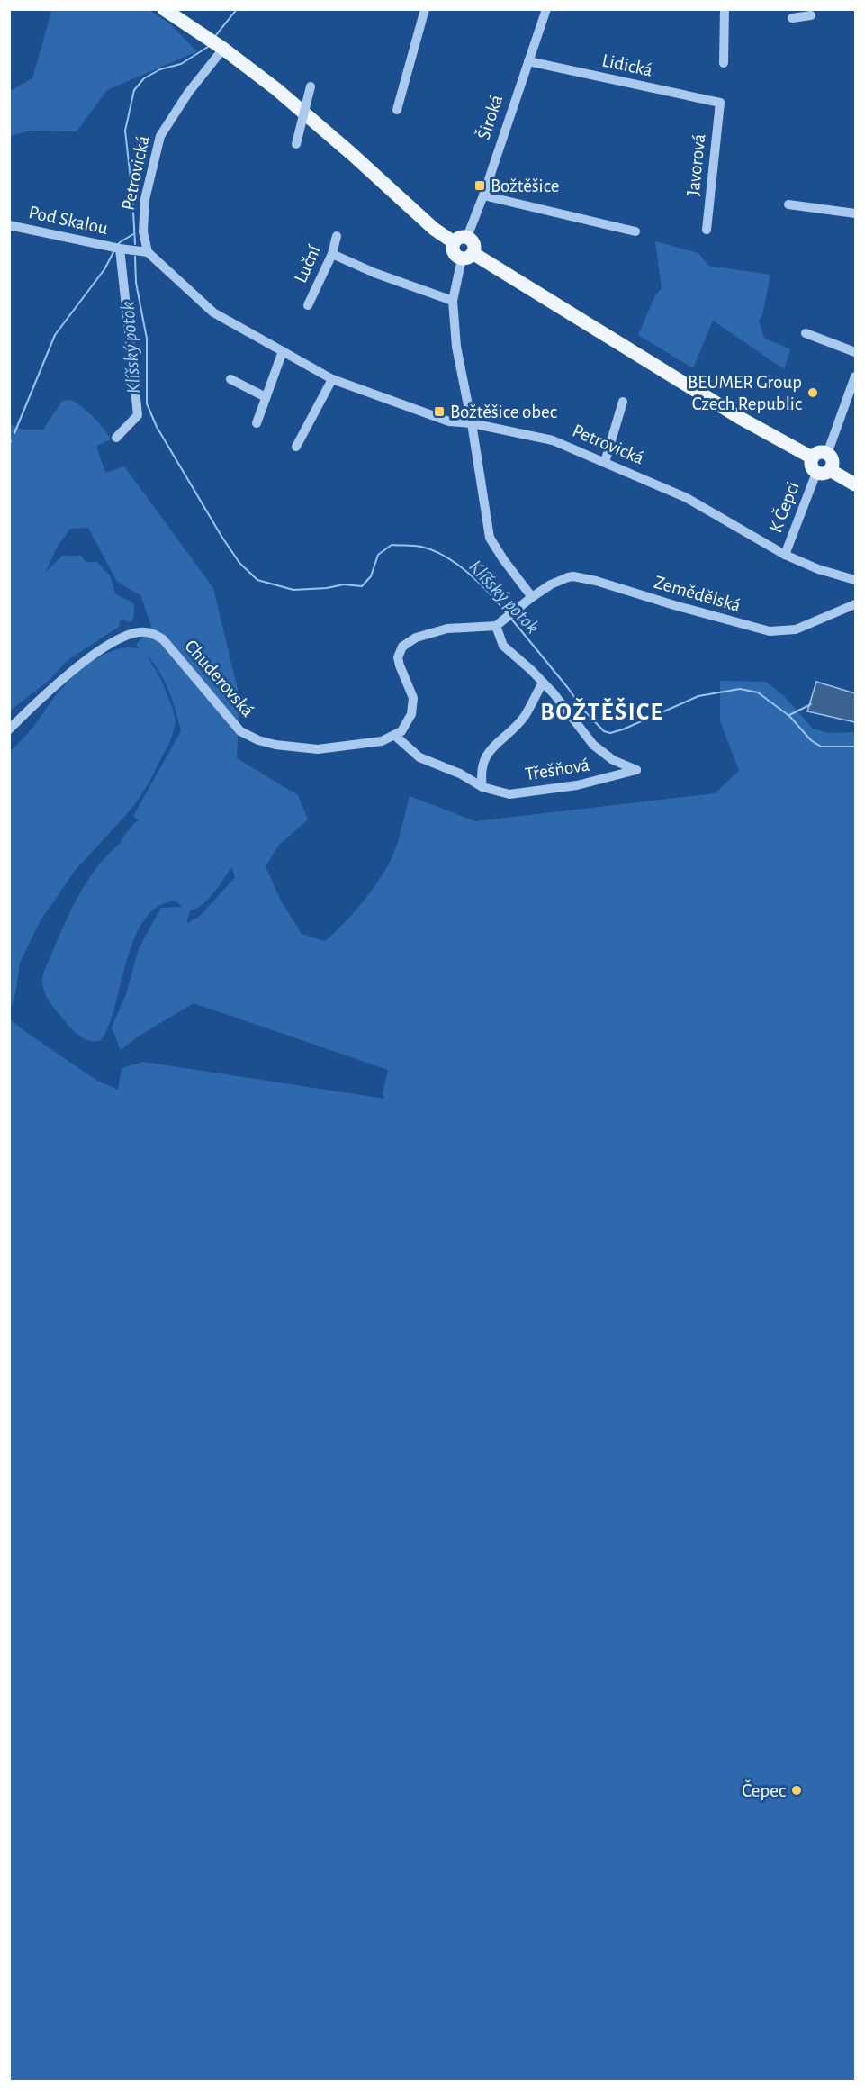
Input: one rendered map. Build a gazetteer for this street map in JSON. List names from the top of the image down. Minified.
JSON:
{"streets":{"street":["Lidická","Široká","Javorová","Petrovická","Pod Skalou","Luční","K Čepci","Zemědělská","Chuderovská","Třešňová"]},"crossings":[["Lidická","Široká"],["Lidická","Javorová"],["Petrovická","Pod Skalou"],["Petrovická","K Čepci"],["Chuderovská","Třešňová"]],"districts":["BOŽTĚŠICE"],"water":["Klíšský potok"],"places":{"transit":["Božtěšice","Božtěšice obec"],"other":["BEUMER Group Czech Republic","Čepec"]}}
